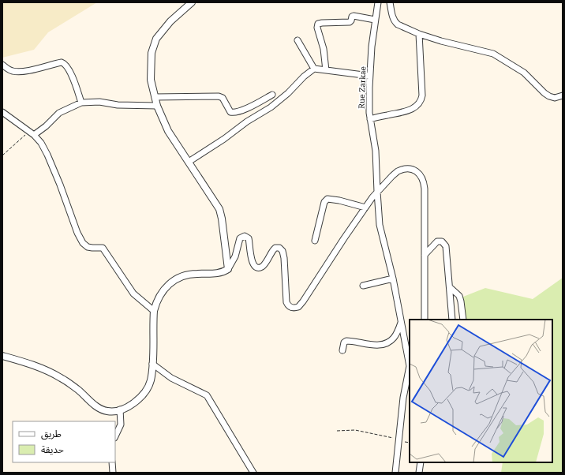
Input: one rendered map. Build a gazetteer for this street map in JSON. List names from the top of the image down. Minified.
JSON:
{"streets":{"street":["Rue Zarkae"]},"legend":["طريق","حديقة"]}
